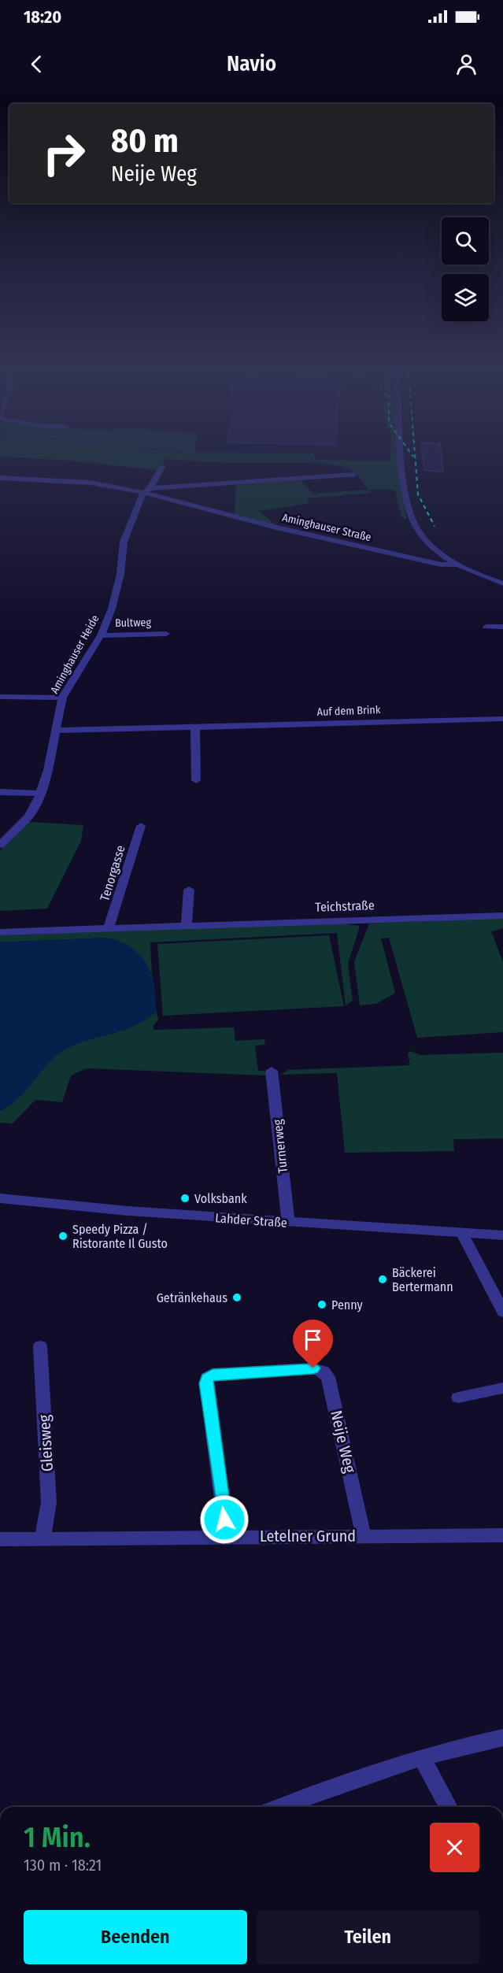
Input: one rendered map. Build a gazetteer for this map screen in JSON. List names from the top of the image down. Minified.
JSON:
{"streets":{"street":["Aminghauser Straße","Bultweg","Aminghauser Heide","Auf dem Brink","Tenorgasse","Teichstraße","Turnerweg","Lahder Straße","Neije Weg","Gleisweg","Letelner Grund"]},"crossings":[["Aminghauser Straße","Aminghauser Heide"],["Bultweg","Aminghauser Heide"],["Aminghauser Heide","Auf dem Brink"],["Tenorgasse","Teichstraße"],["Turnerweg","Lahder Straße"],["Neije Weg","Letelner Grund"],["Gleisweg","Letelner Grund"]],"places":["Volksbank","Speedy Pizza / Ristorante Il Gusto","Bäckerei Bertermann","Getränkehaus","Penny"],"page":{"status":"18:20","header":"Navio","turn":["80 m","Neije Weg"],"heading":["1 Min.","130 m · 18:21"],"buttons":["Beenden","Teilen"]}}
